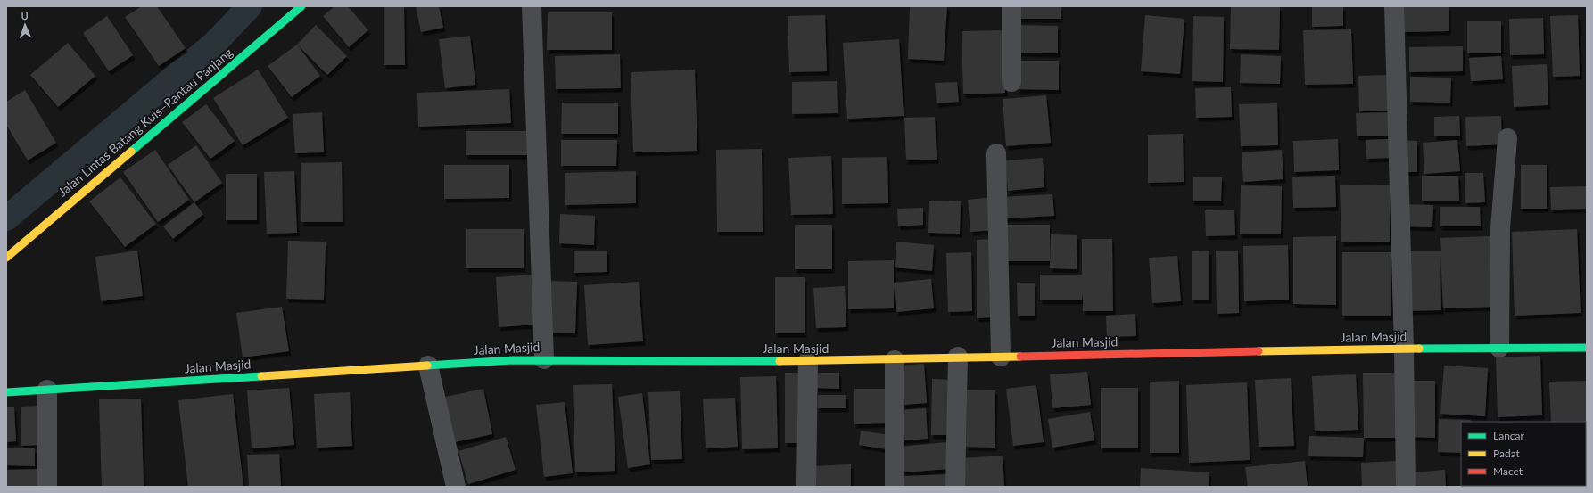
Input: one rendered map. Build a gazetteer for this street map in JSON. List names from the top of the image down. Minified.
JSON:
{"streets":{"street":["Jalan Lintas Batang Kuis–Rantau Panjang","Jalan Masjid"]},"legend":["Lancar","Padat","Macet"],"north":"top"}
